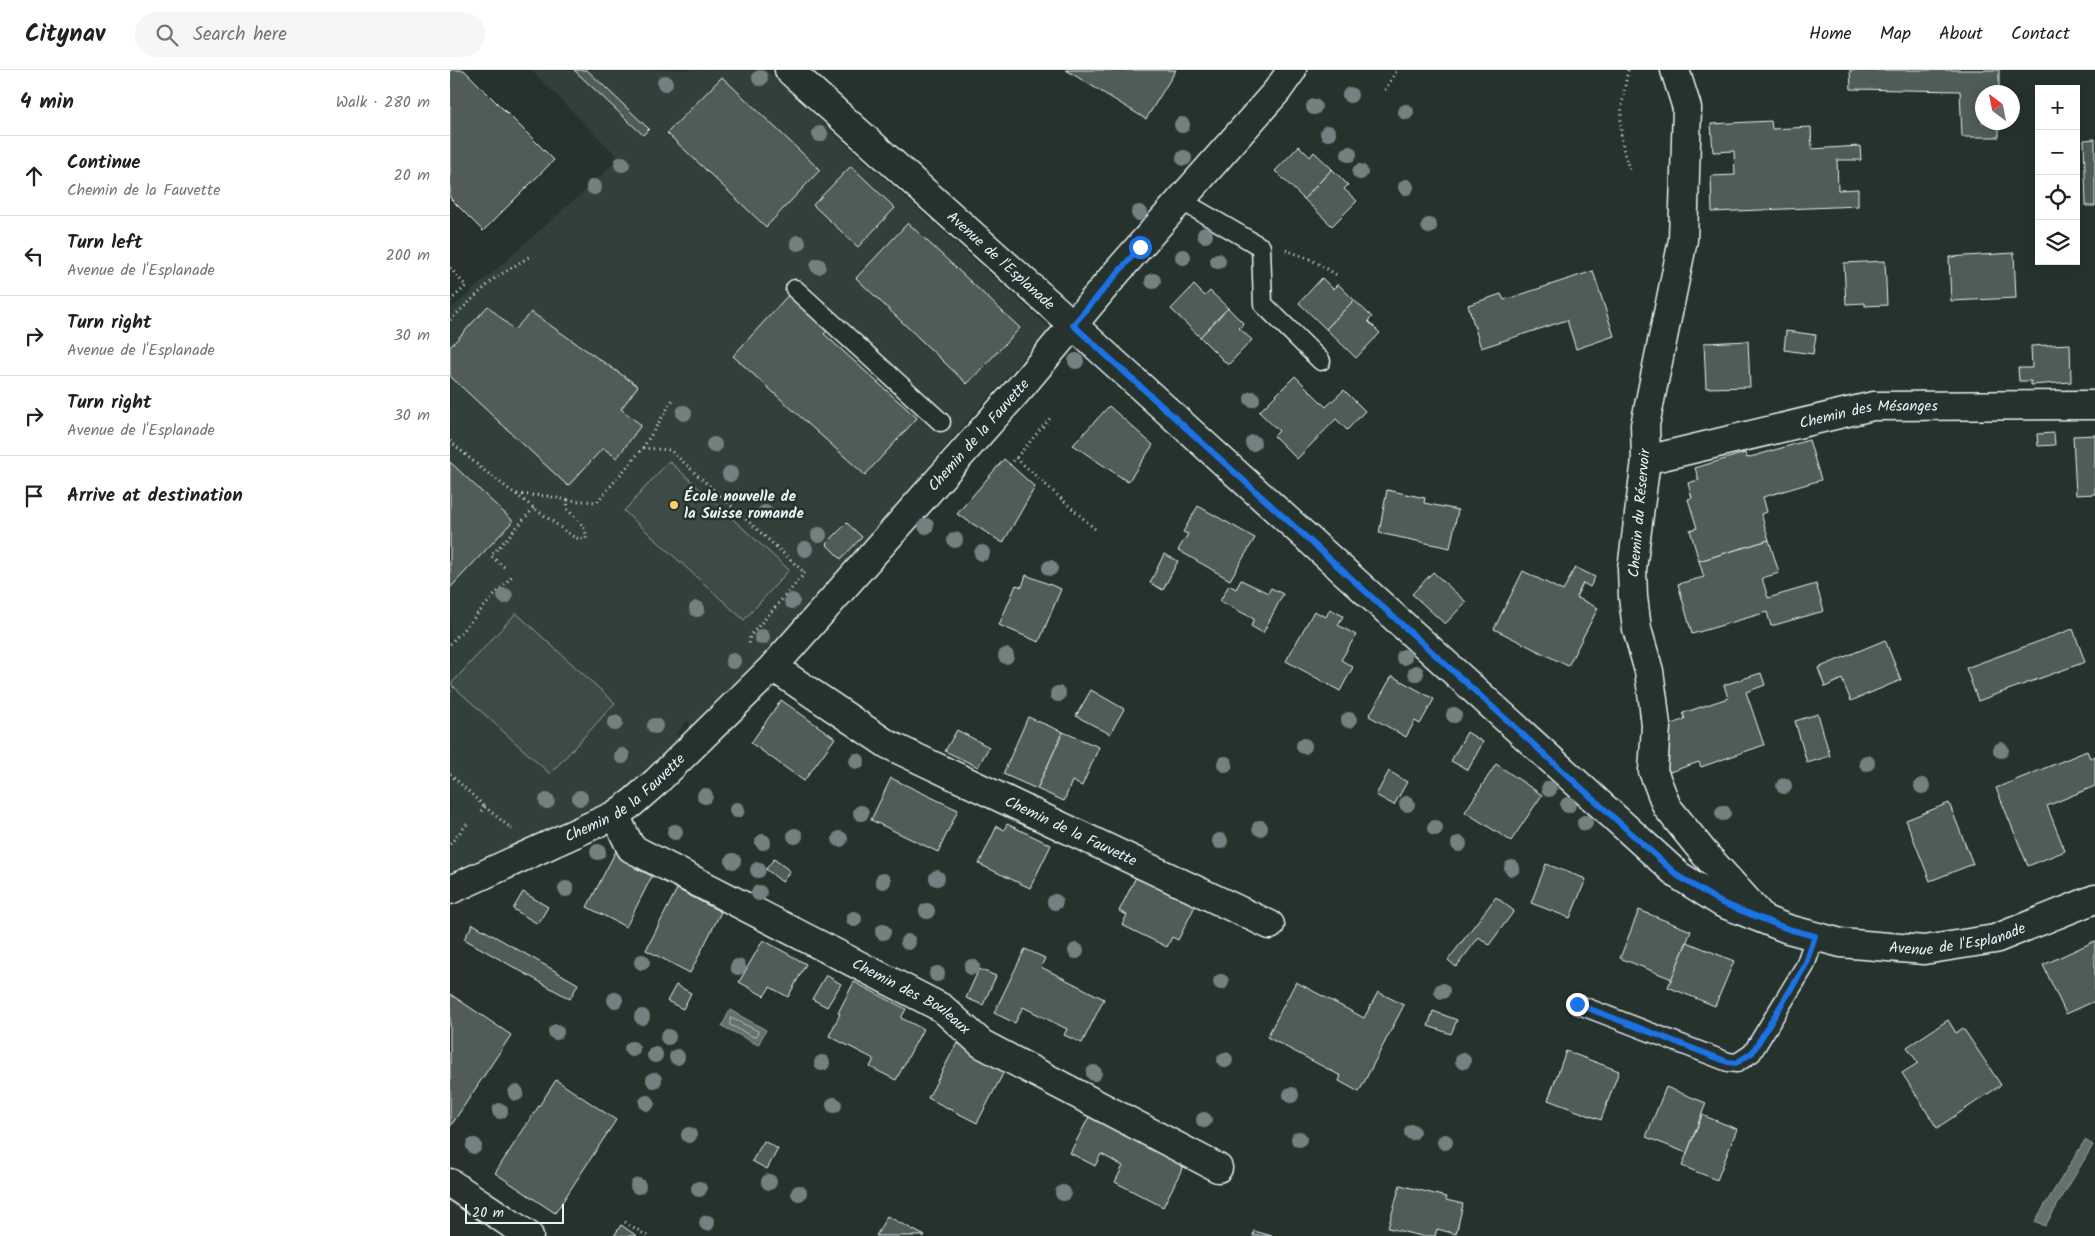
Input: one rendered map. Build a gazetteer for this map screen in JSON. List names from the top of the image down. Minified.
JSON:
{"streets":{"street":["Avenue de l'Esplanade","Chemin des Mésanges","Chemin de la Fauvette","Chemin du Réservoir","Chemin des Bouleaux"]},"crossings":[["Avenue de l'Esplanade","Chemin de la Fauvette"],["Avenue de l'Esplanade","Chemin du Réservoir"],["Chemin des Mésanges","Chemin du Réservoir"],["Chemin de la Fauvette","Chemin des Bouleaux"]],"places":["École nouvelle de la Suisse romande"],"scale_bar":"20 m","north":"top left","page":{"header":"Citynav","search":"Search here","nav":["Home","Map","About","Contact"],"heading":["4 min","Walk · 280 m"],"map_buttons":["+","−"],"list":[["Continue","Chemin de la Fauvette","20 m"],["Turn left","Avenue de l'Esplanade","200 m"],["Turn right","Avenue de l'Esplanade","30 m"],["Turn right","Avenue de l'Esplanade","30 m"],"Arrive at destination"],"scale":"20 m"}}
